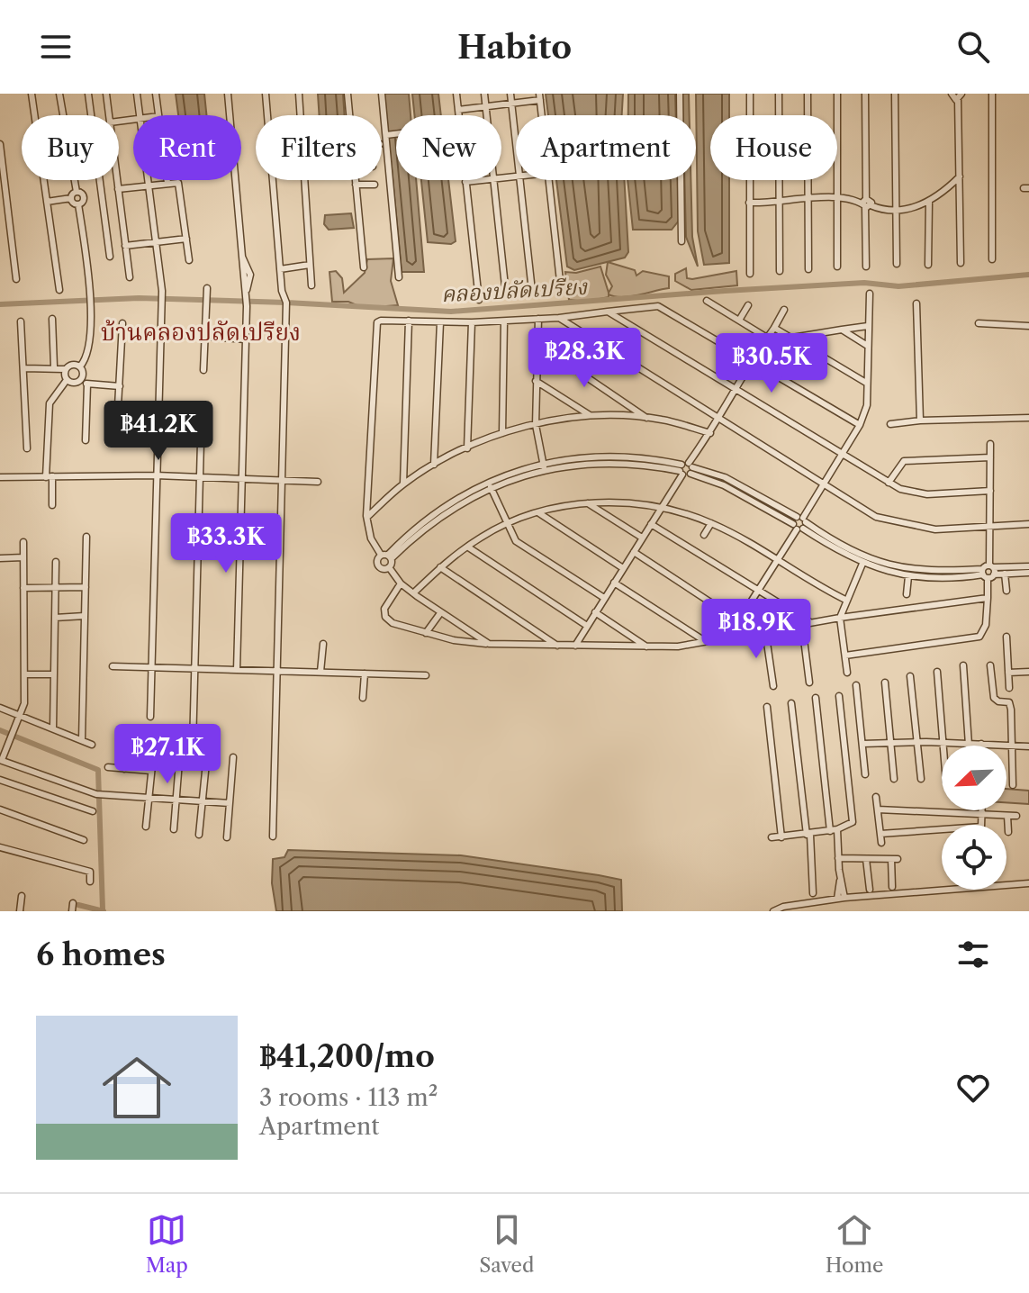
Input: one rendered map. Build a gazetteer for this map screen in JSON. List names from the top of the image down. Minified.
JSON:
{"districts":["บ้านคลองปลัดเปรียง"],"water":["คลองปลัดเปรียง"],"north":"bottom left","page":{"header":"Habito","chip":["Buy","Rent","Filters","New","Apartment","House"],"price":["฿28.3K","฿30.5K","฿41.2K","฿33.3K","฿18.9K","฿27.1K"],"heading":"6 homes","list":[{"name":"฿41,200/mo","note":"3 rooms · 113 m² · Apartment"}],"tabs":["Map","Saved","Home"]}}
